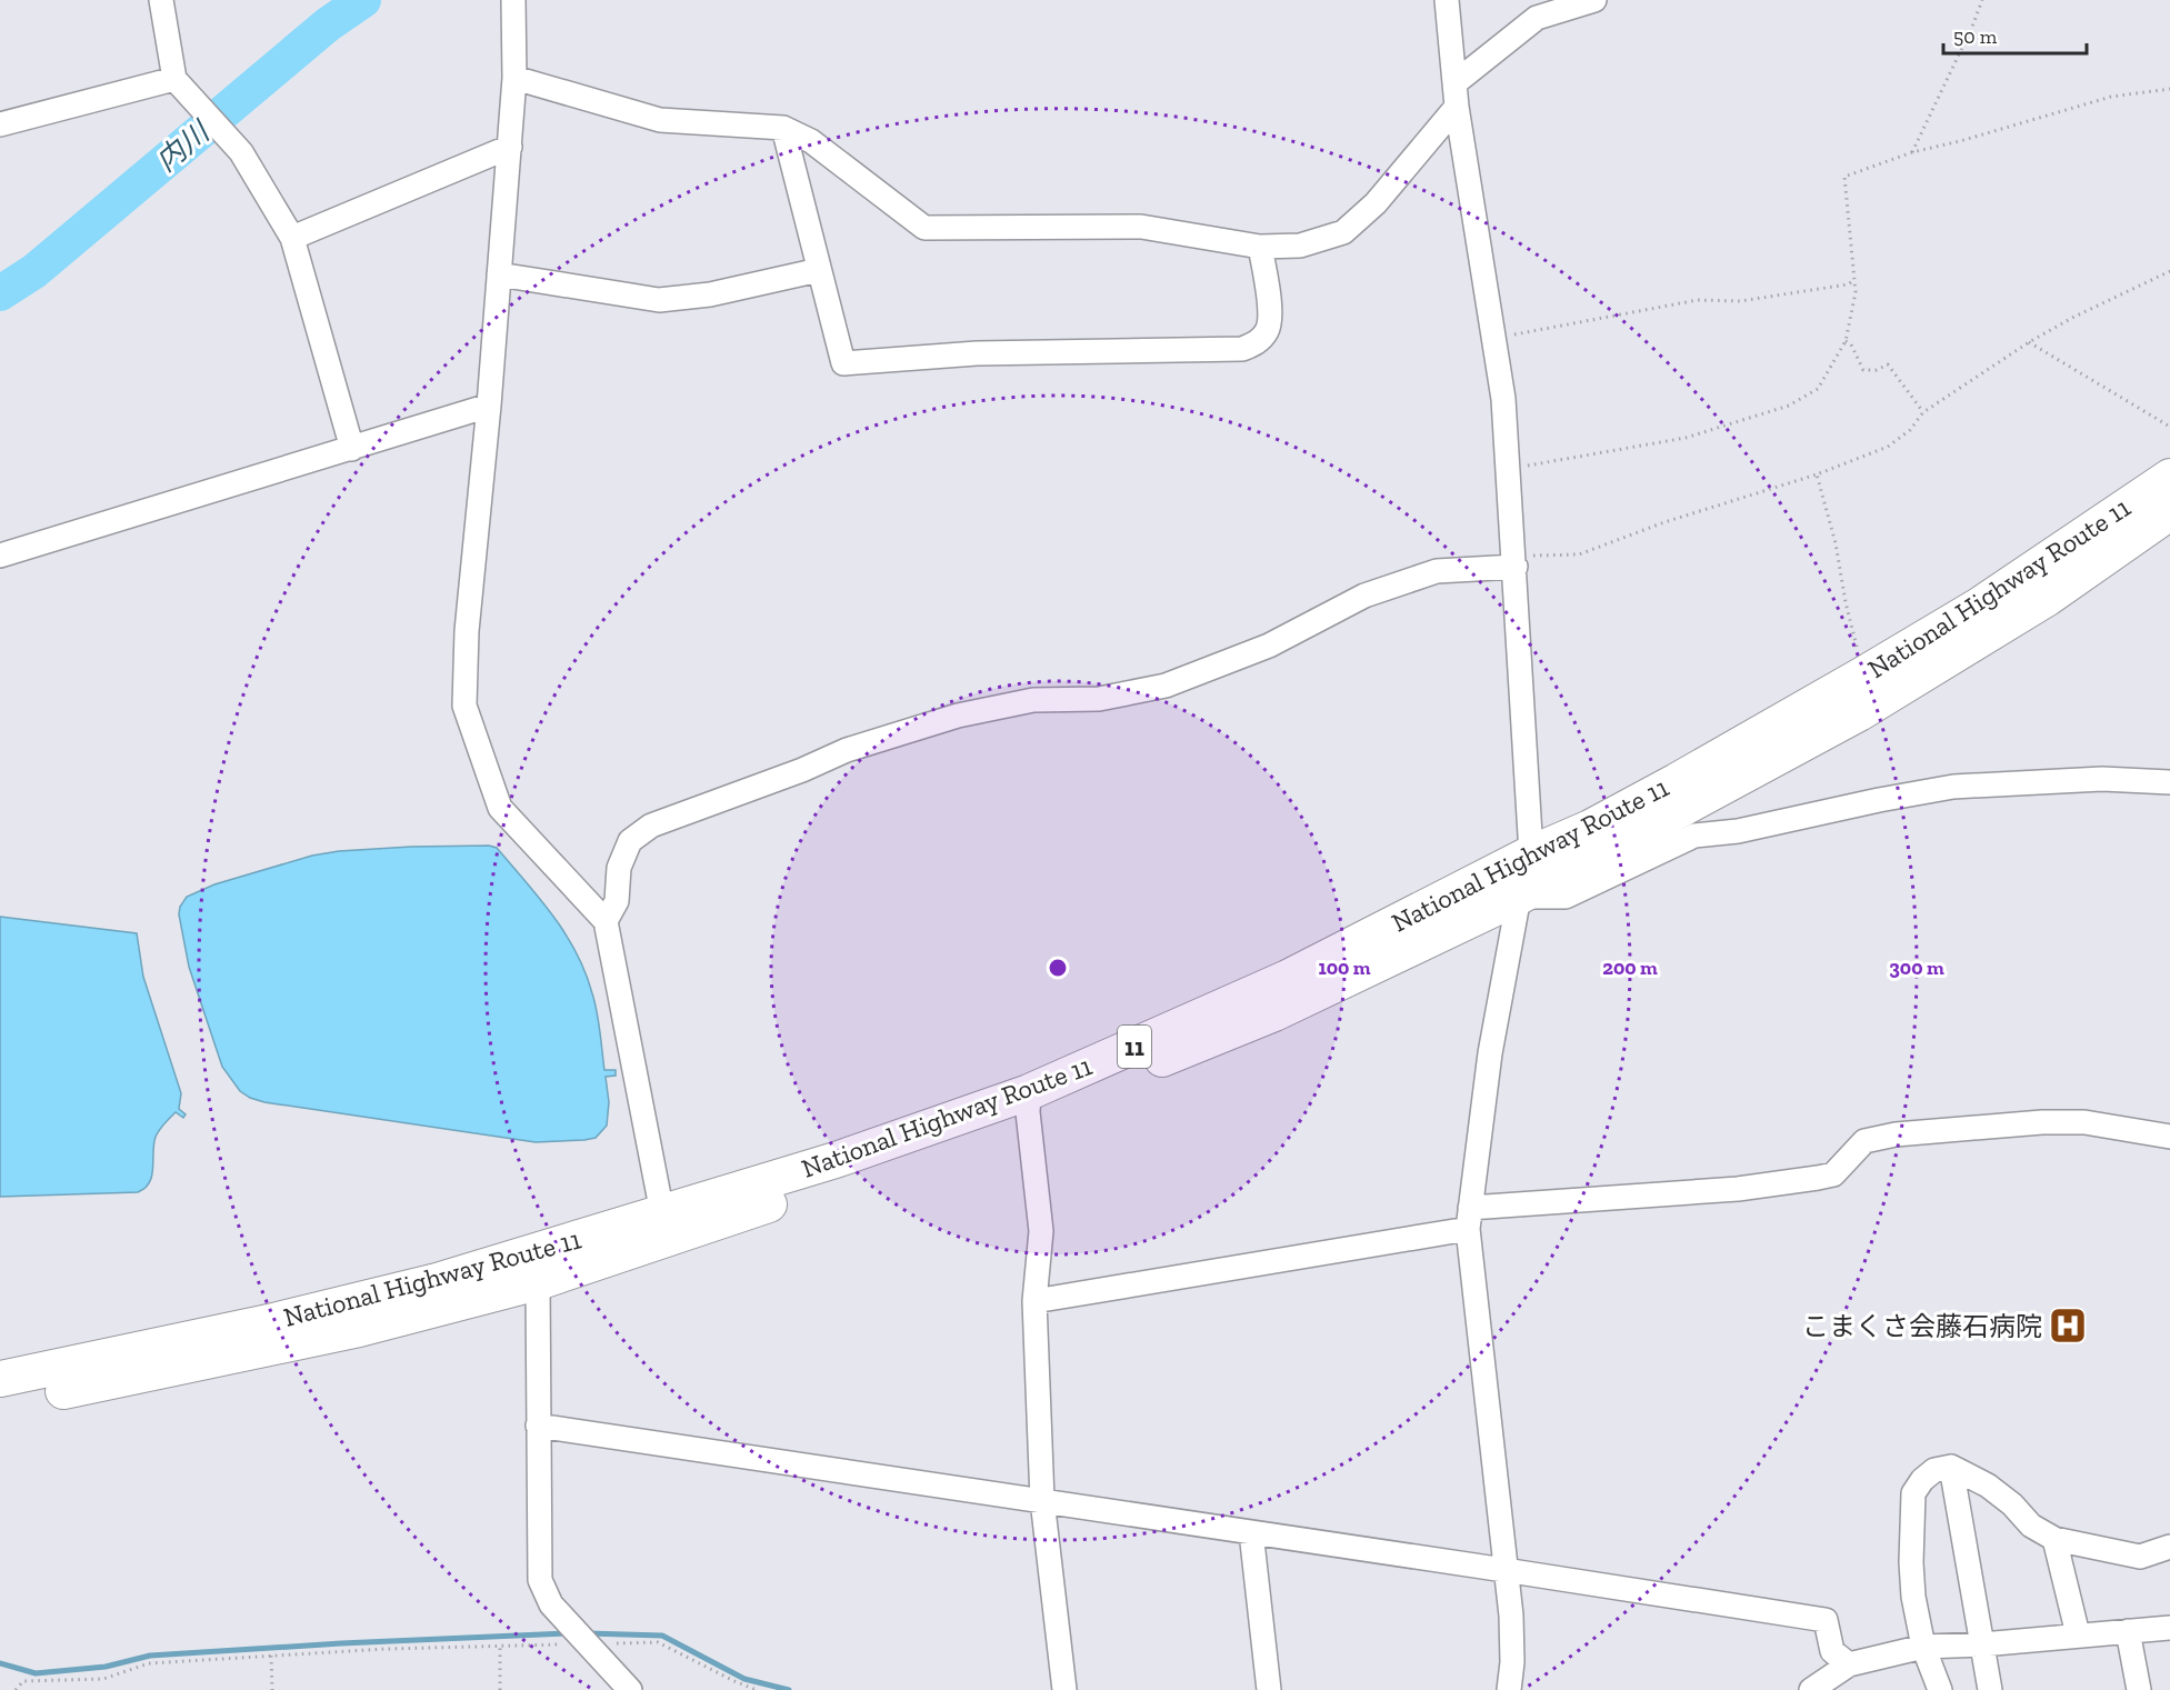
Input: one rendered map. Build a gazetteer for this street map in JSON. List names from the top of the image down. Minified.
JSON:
{"streets":{"highway":["National Highway Route 11","11"]},"water":["内川"],"places":{"hospital":["こまくさ会藤石病院"]},"scale_bar":"50 m","rings":["100 m","200 m","300 m"]}
